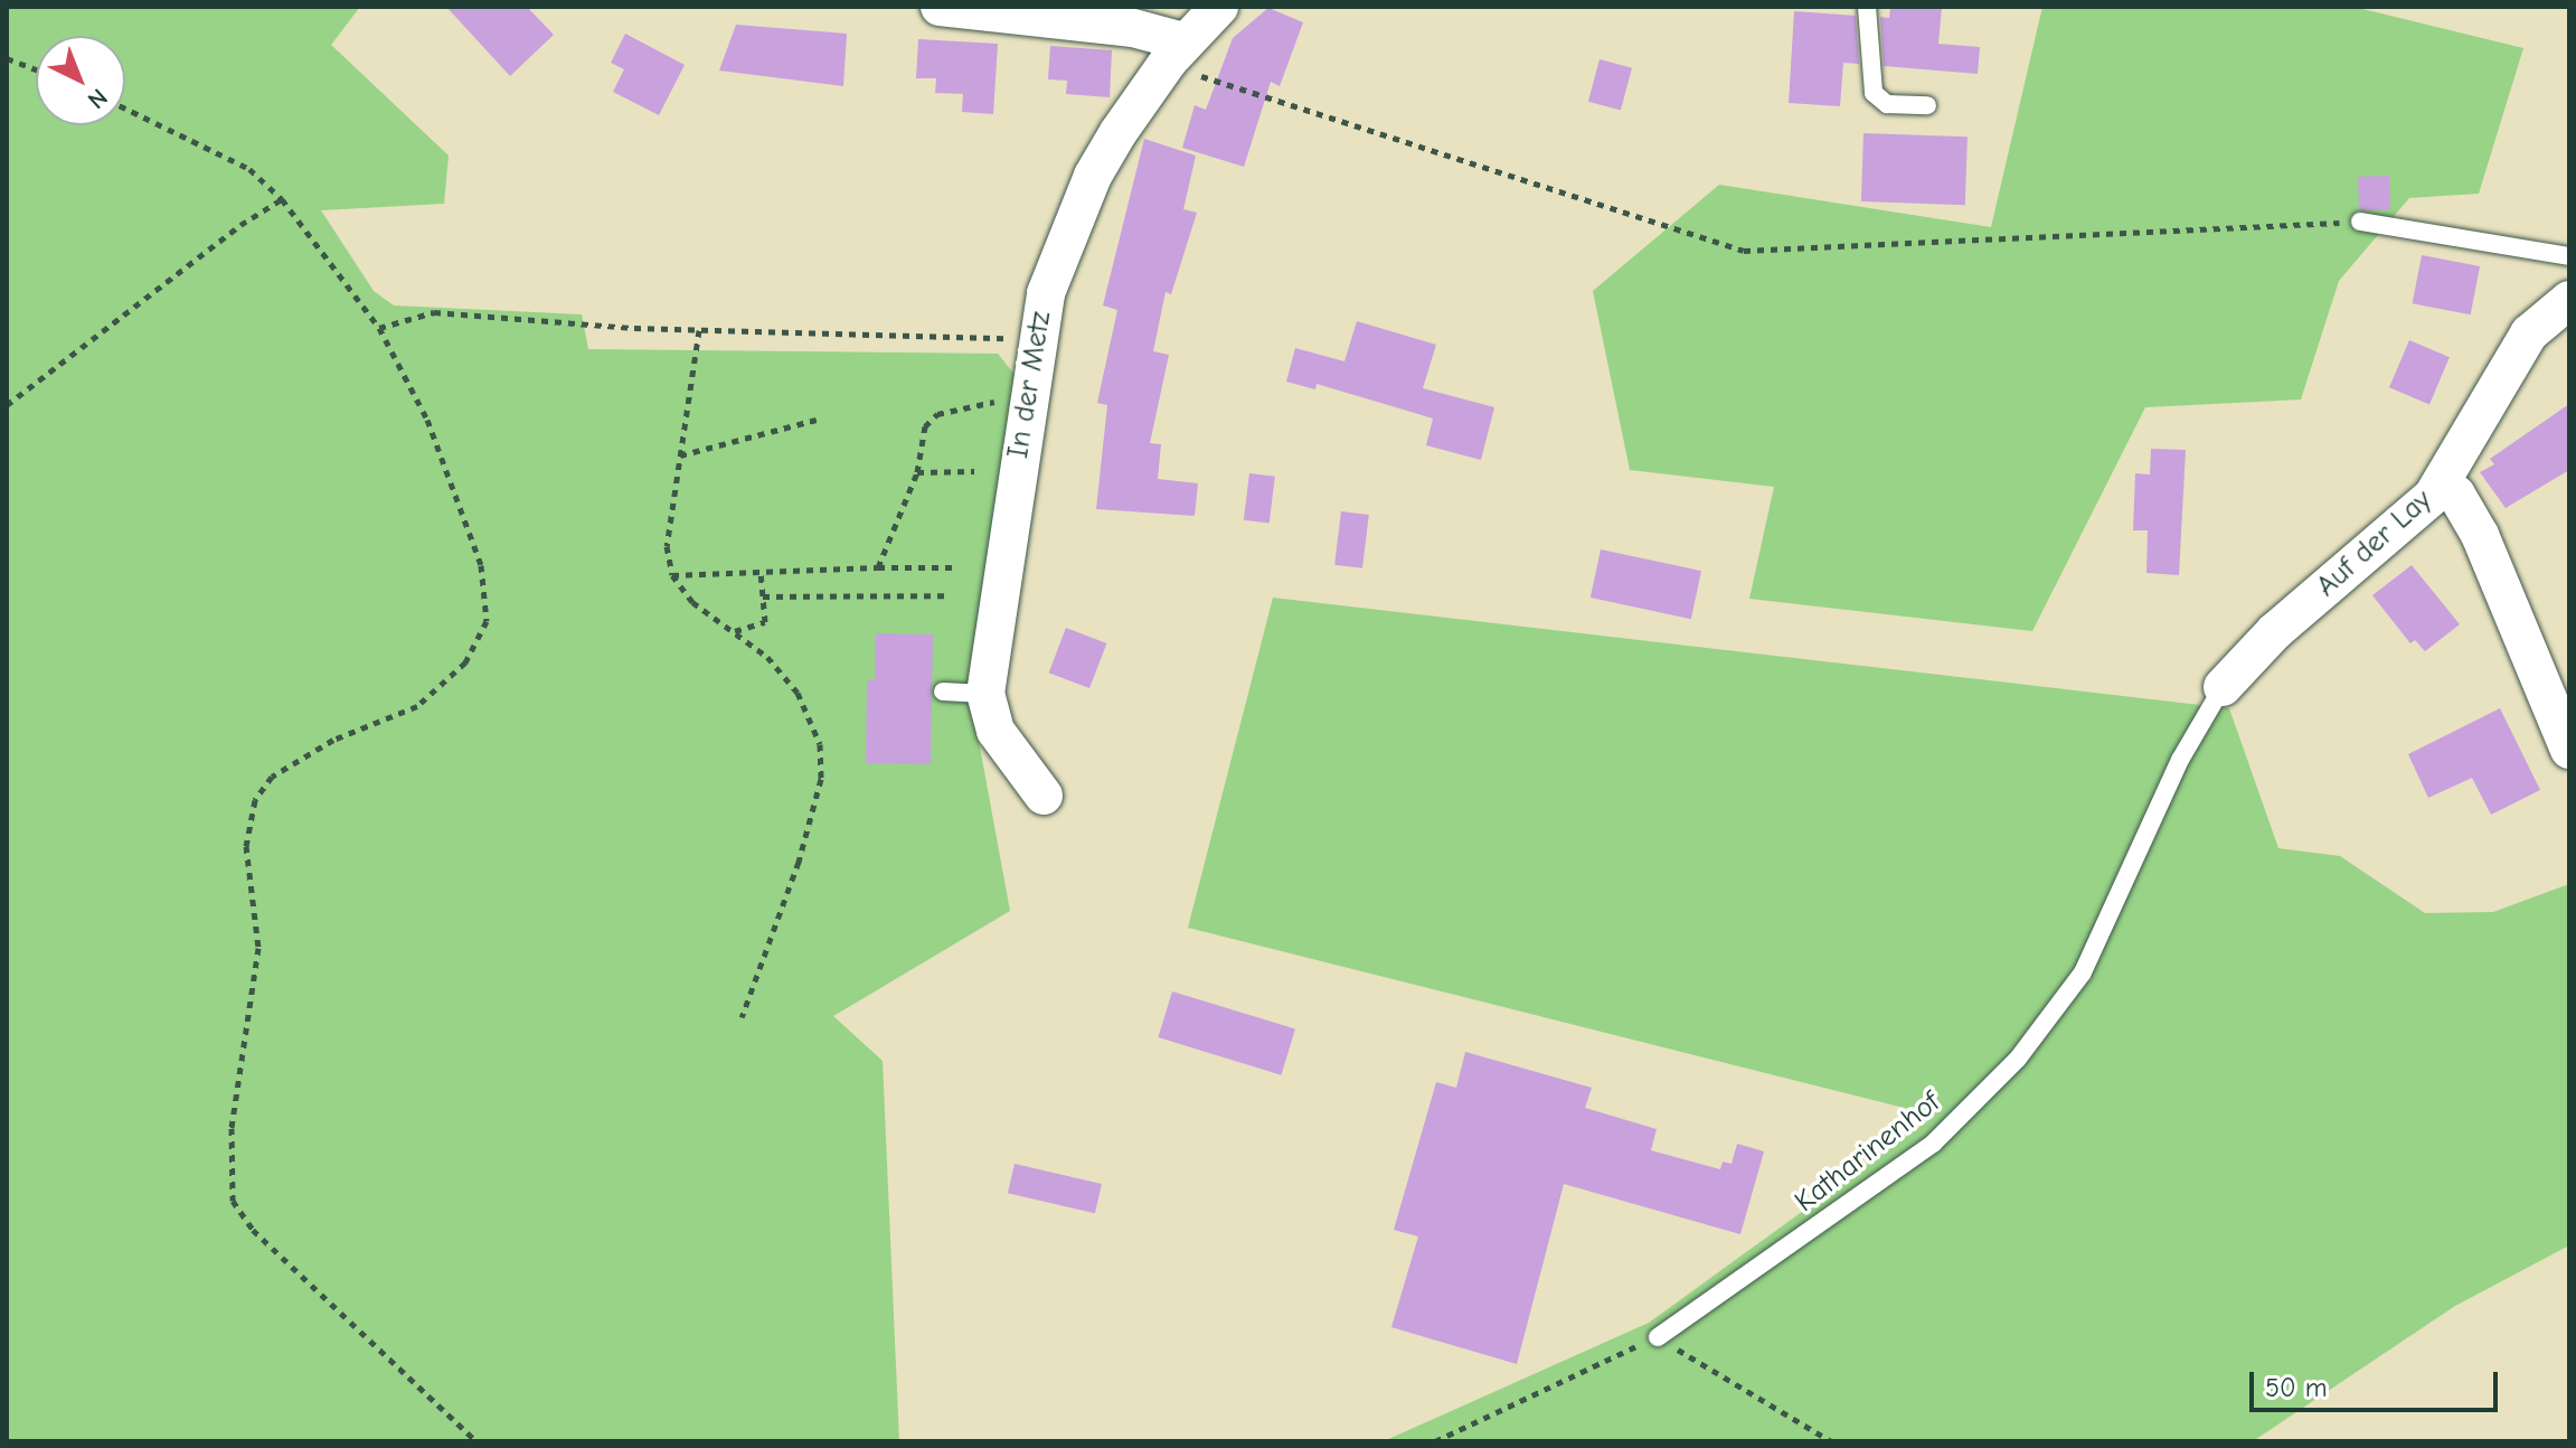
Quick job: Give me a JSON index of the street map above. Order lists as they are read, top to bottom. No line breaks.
{"streets":{"street":["In der Metz","Auf der Lay"],"lane":["Katharinenhof"]},"crossings":[["Auf der Lay","Katharinenhof"]],"scale_bar":"50 m","north":"bottom right"}
